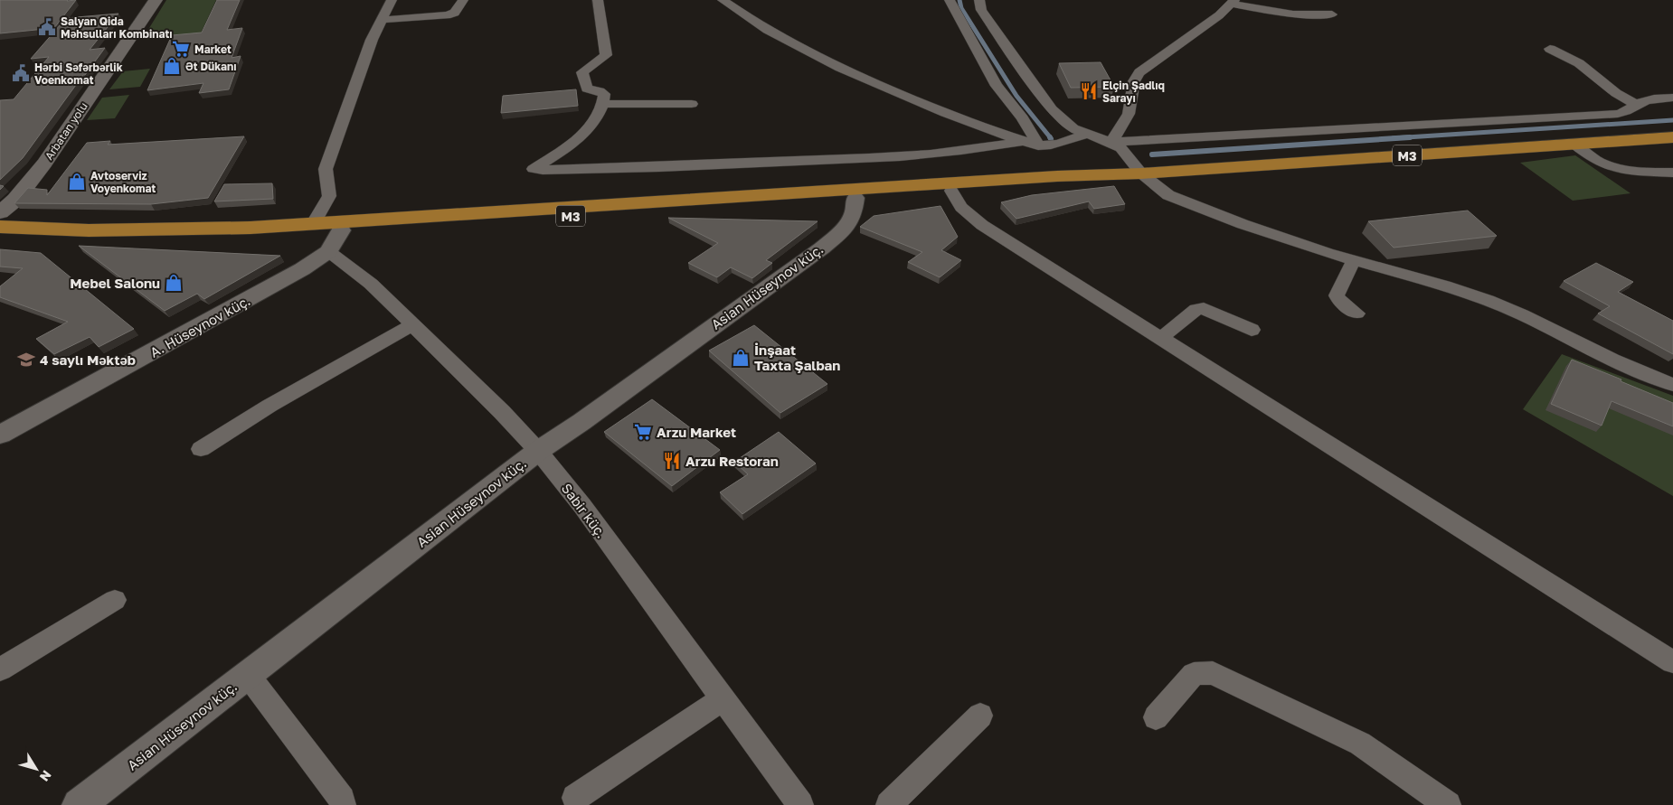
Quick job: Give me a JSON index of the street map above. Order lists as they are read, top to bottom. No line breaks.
{"streets":{"main road":["Arbatan yolu","M3"],"street":["Asian Hüseynov küç.","A. Hüseynov küç.","Sabir küç."]},"crossings":[["M3","Asian Hüseynov küç."],["M3","A. Hüseynov küç."],["Asian Hüseynov küç.","Sabir küç."],["A. Hüseynov küç.","Sabir küç."]],"places":{"public building":["Salyan Qida Məhsulları Kombinatı","Hərbi Səfərbərlik Voenkomat"],"supermarket":["Market","Arzu Market"],"shop":["Ət Dükanı","Avtoserviz Voyenkomat","Mebel Salonu","İnşaat Taxta Şalban"],"restaurant":["Elçin Şadlıq Sarayı","Arzu Restoran"],"school or university":["4 saylı Məktəb"]},"north":"bottom right"}
